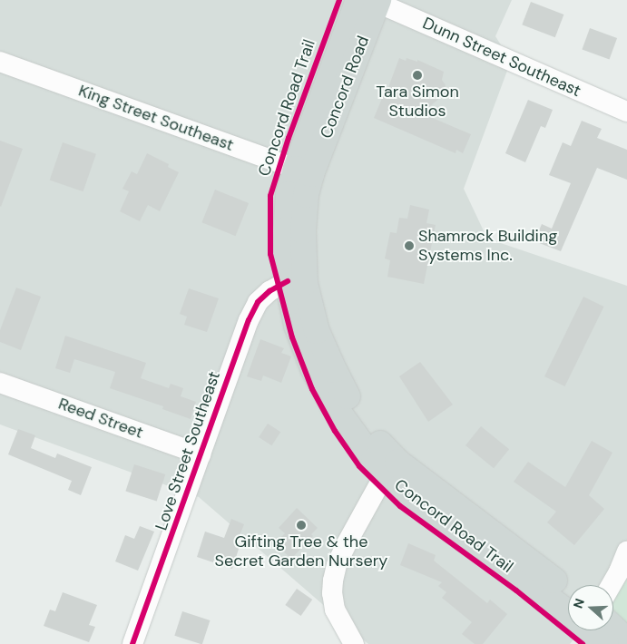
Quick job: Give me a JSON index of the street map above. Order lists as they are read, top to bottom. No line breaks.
{"streets":{"main road":["Concord Road"],"street":["Dunn Street Southeast","King Street Southeast","Reed Street","Love Street Southeast"],"cycle path":["Concord Road Trail"]},"crossings":[["Dunn Street Southeast","Concord Road"],["Concord Road","King Street Southeast"],["Reed Street","Love Street Southeast"]],"places":["Tara Simon Studios","Shamrock Building Systems Inc.","Gifting Tree & the Secret Garden Nursery"],"north":"left"}
